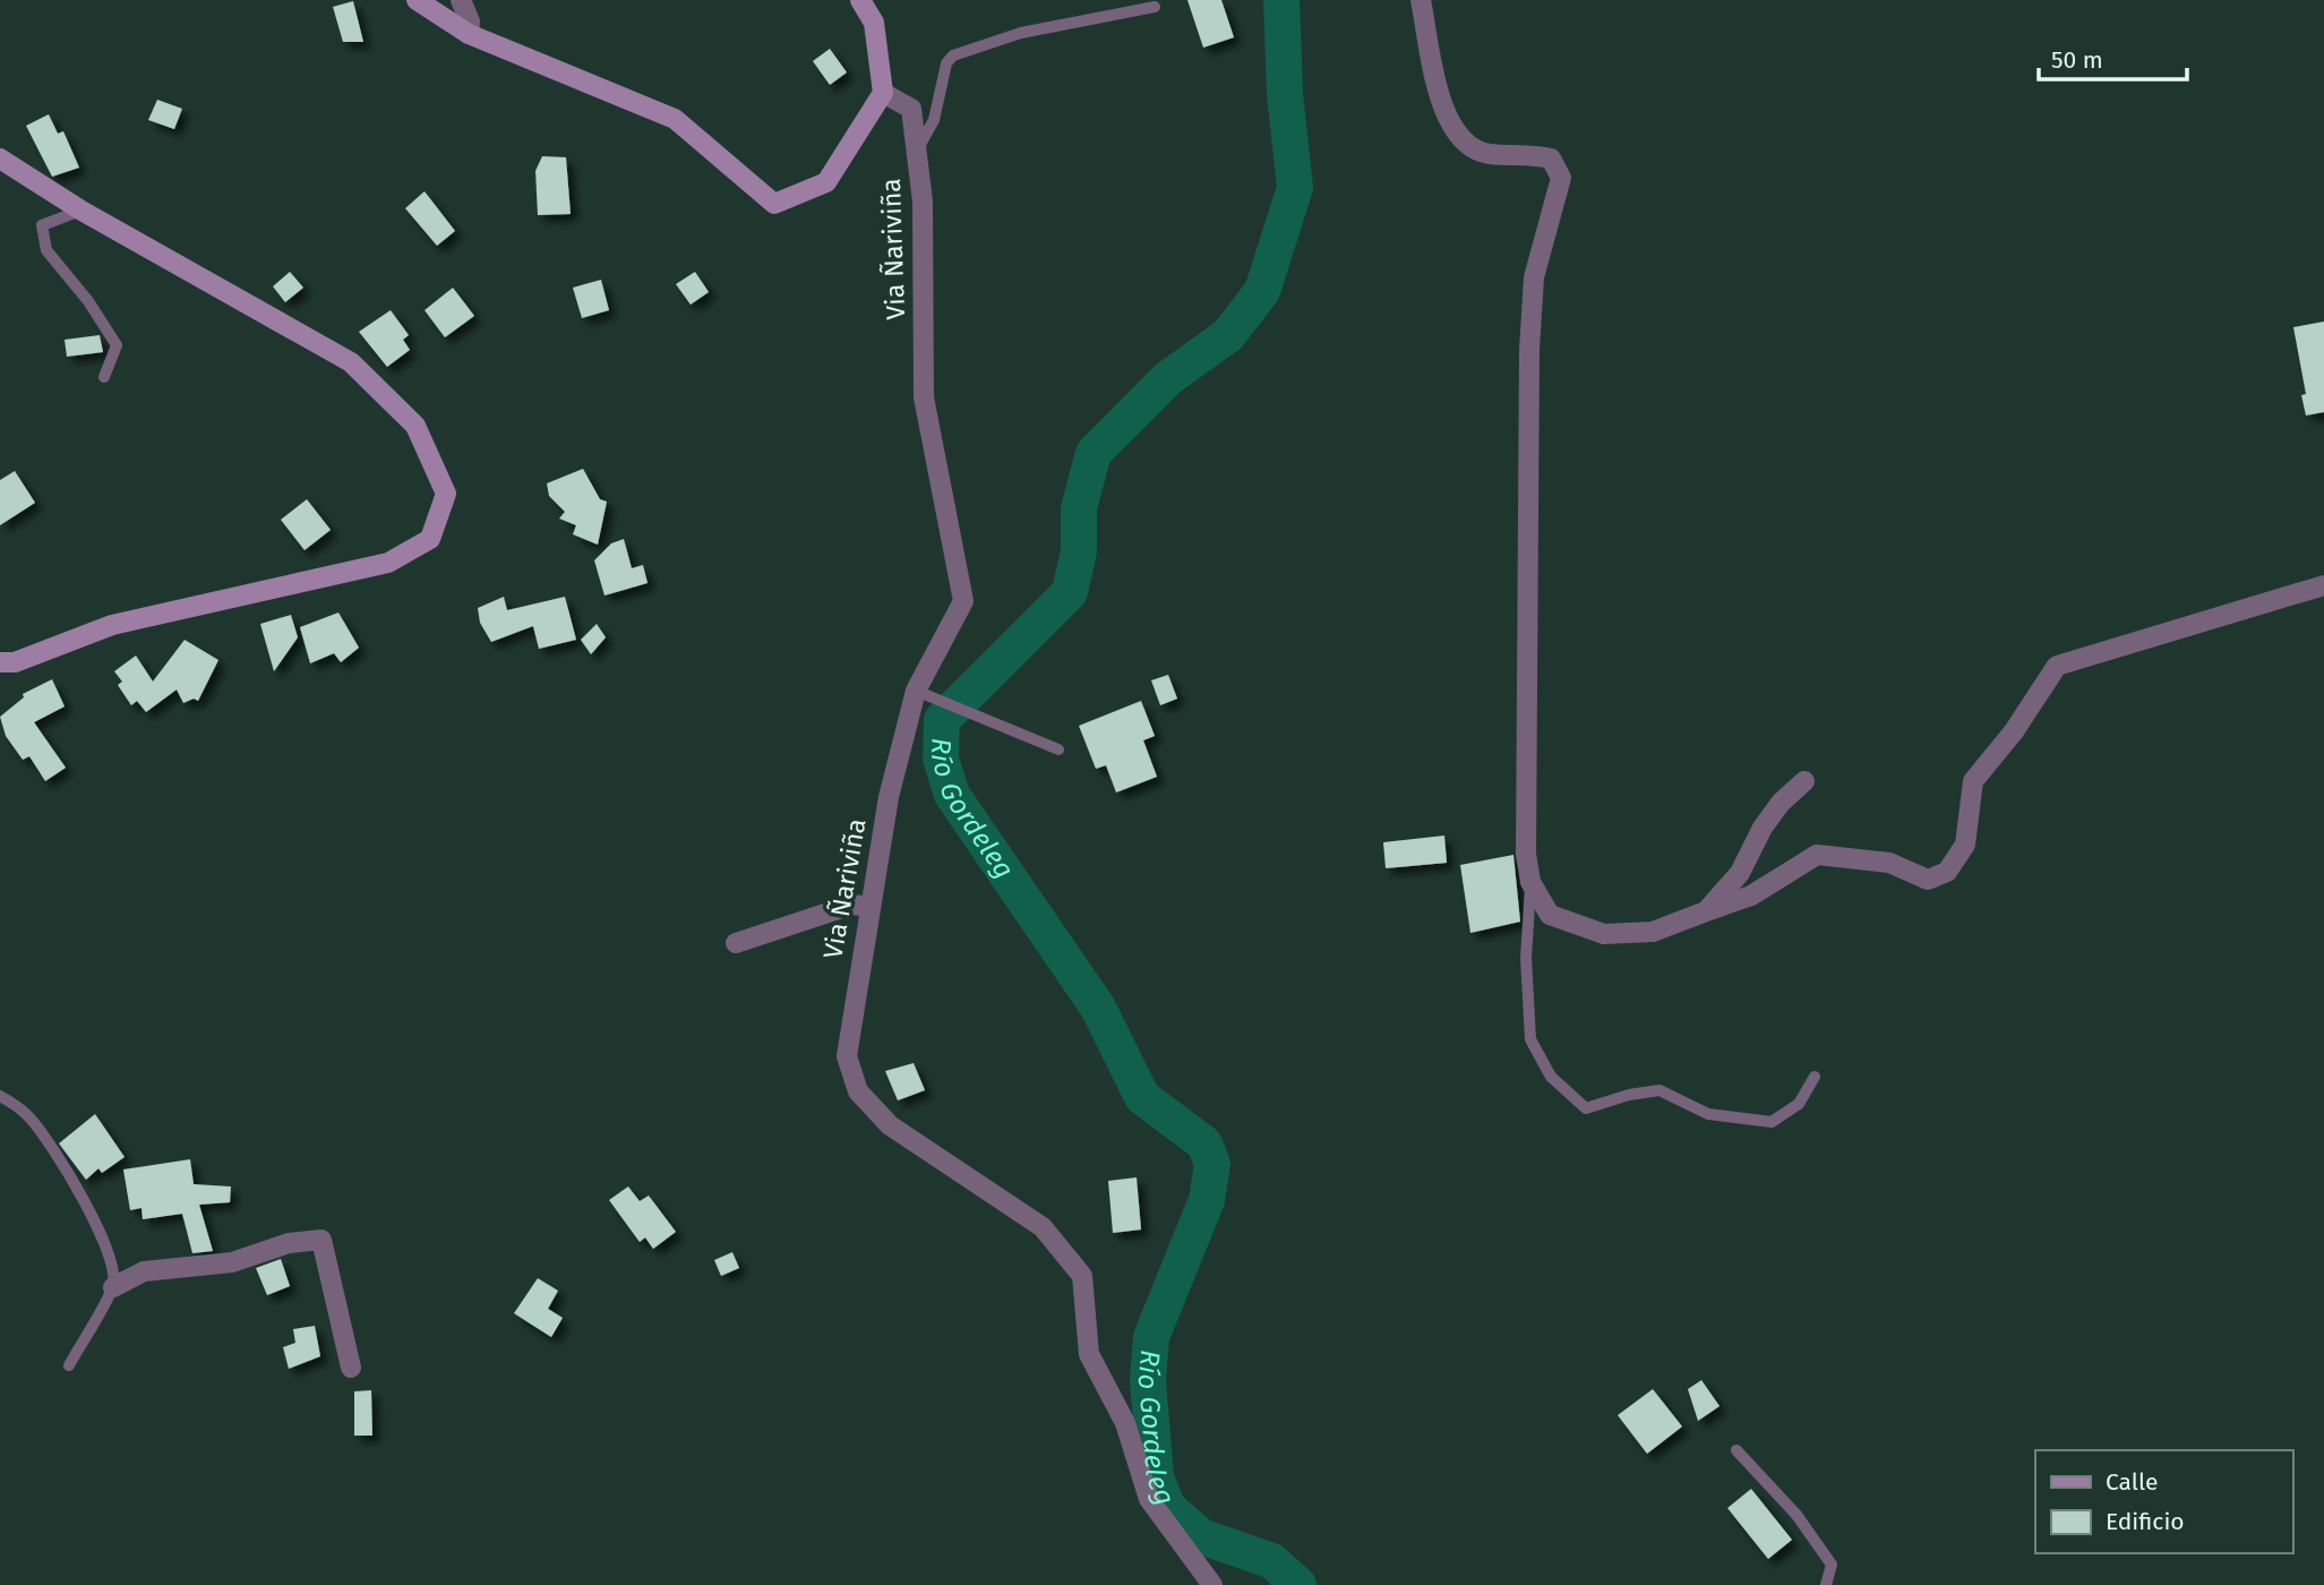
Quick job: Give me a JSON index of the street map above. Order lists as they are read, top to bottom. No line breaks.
{"streets":{"street":["Via Ñariviña"]},"water":["Río Gordeleg"],"legend":["Calle","Edificio"],"scale_bar":"50 m"}
